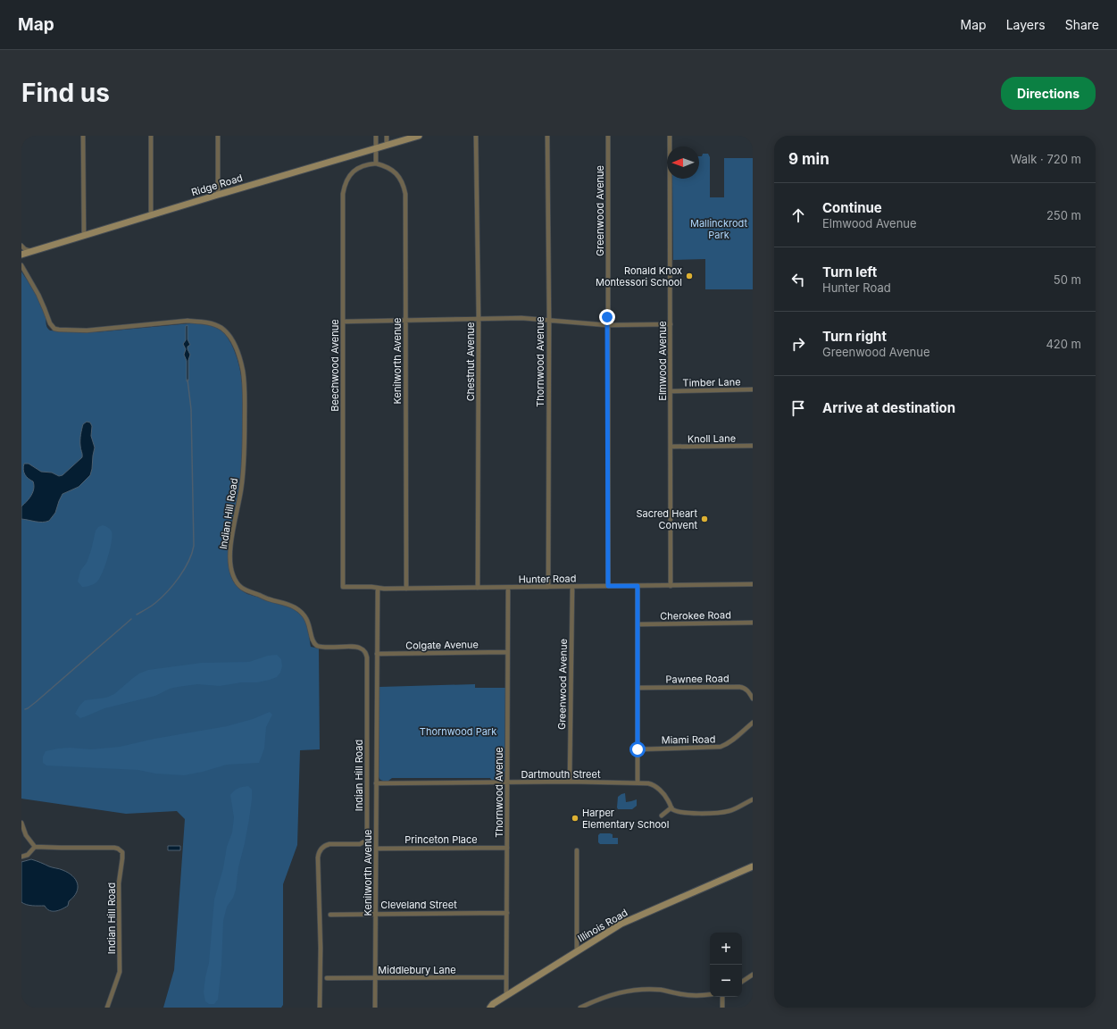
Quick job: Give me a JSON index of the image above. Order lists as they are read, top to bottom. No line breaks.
{"streets":{"street":["Ridge Road","Greenwood Avenue","Kenilworth Avenue","Elmwood Avenue","Chestnut Avenue","Thornwood Avenue","Beechwood Avenue","Timber Lane","Knoll Lane","Indian Hill Road","Hunter Road","Cherokee Road","Colgate Avenue","Pawnee Road","Miami Road","Dartmouth Street","Princeton Place","Cleveland Street","Illinois Road","Middlebury Lane"]},"crossings":[["Greenwood Avenue","Hunter Road"],["Greenwood Avenue","Dartmouth Street"],["Kenilworth Avenue","Beechwood Avenue"],["Kenilworth Avenue","Hunter Road"],["Kenilworth Avenue","Colgate Avenue"],["Kenilworth Avenue","Dartmouth Street"],["Kenilworth Avenue","Princeton Place"],["Kenilworth Avenue","Cleveland Street"],["Kenilworth Avenue","Middlebury Lane"],["Elmwood Avenue","Timber Lane"],["Elmwood Avenue","Knoll Lane"],["Elmwood Avenue","Hunter Road"],["Chestnut Avenue","Hunter Road"],["Thornwood Avenue","Hunter Road"],["Thornwood Avenue","Colgate Avenue"],["Thornwood Avenue","Dartmouth Street"],["Thornwood Avenue","Princeton Place"],["Thornwood Avenue","Cleveland Street"],["Thornwood Avenue","Illinois Road"],["Thornwood Avenue","Middlebury Lane"],["Beechwood Avenue","Hunter Road"]],"parks":["Mallinckrodt Park","Thornwood Park"],"places":["Ronald Knox Montessori School","Sacred Heart Convent","Harper Elementary School"],"north":"left","page":{"header":"Map","nav":["Map","Layers","Share"],"buttons":"Directions","title":"Find us","heading":["9 min","Walk · 720 m"],"list":[["Continue","Elmwood Avenue","250 m"],["Turn left","Hunter Road","50 m"],["Turn right","Greenwood Avenue","420 m"],"Arrive at destination"],"map_buttons":["+","−"]}}
